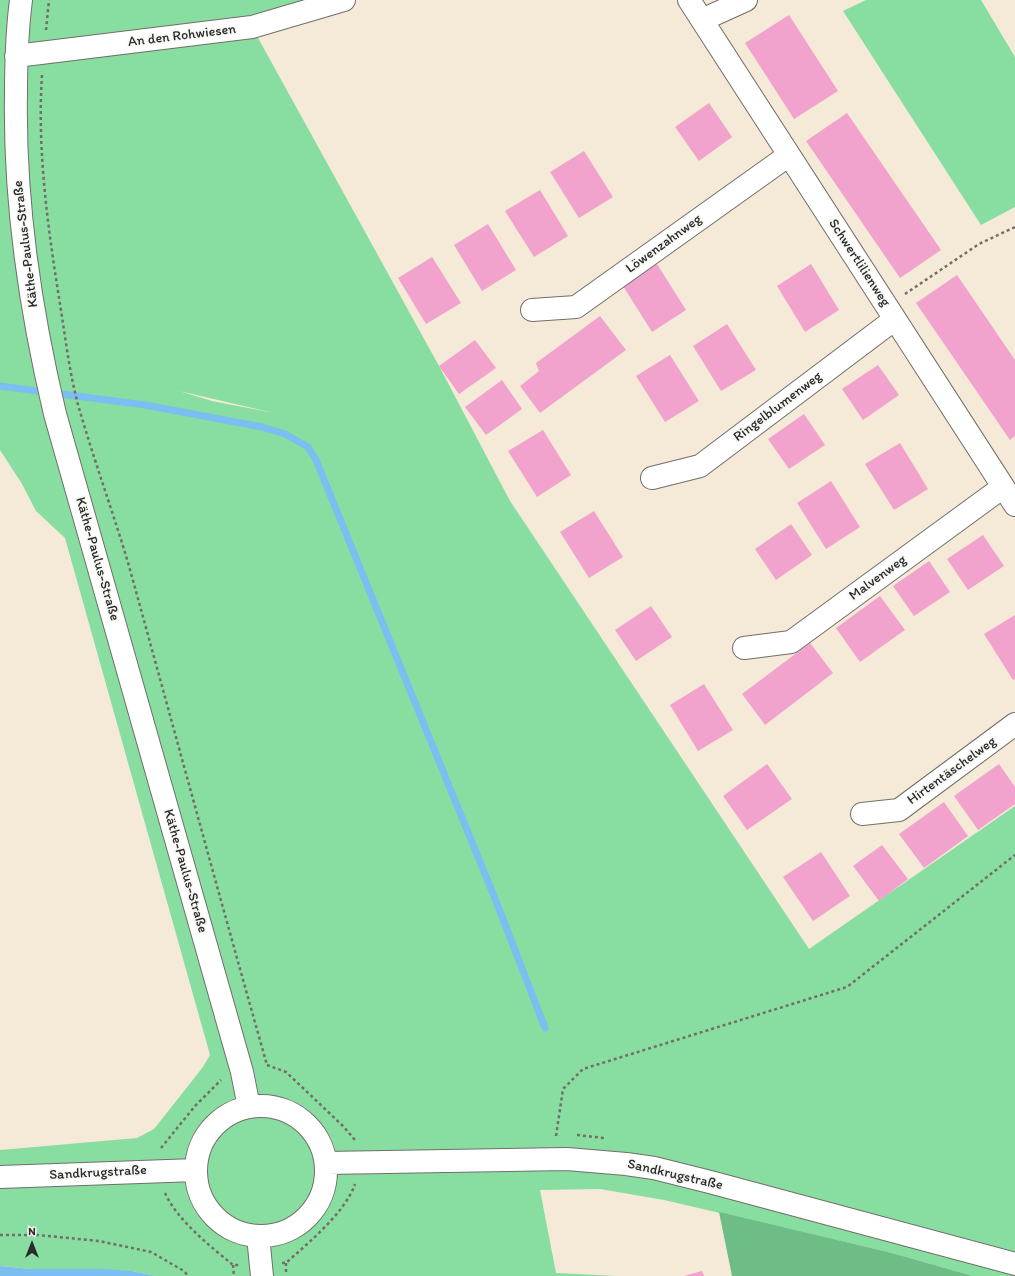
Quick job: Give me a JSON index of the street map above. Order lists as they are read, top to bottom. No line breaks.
{"streets":{"street":["An den Rohwiesen","Käthe-Paulus-Straße","Löwenzahnweg","Schwertlilienweg","Ringelblumenweg","Malvenweg","Hirtentäschelweg","Sandkrugstraße"]},"crossings":[["An den Rohwiesen","Käthe-Paulus-Straße"],["Käthe-Paulus-Straße","Sandkrugstraße"],["Löwenzahnweg","Schwertlilienweg"],["Schwertlilienweg","Ringelblumenweg"],["Schwertlilienweg","Malvenweg"]],"north":"top"}
